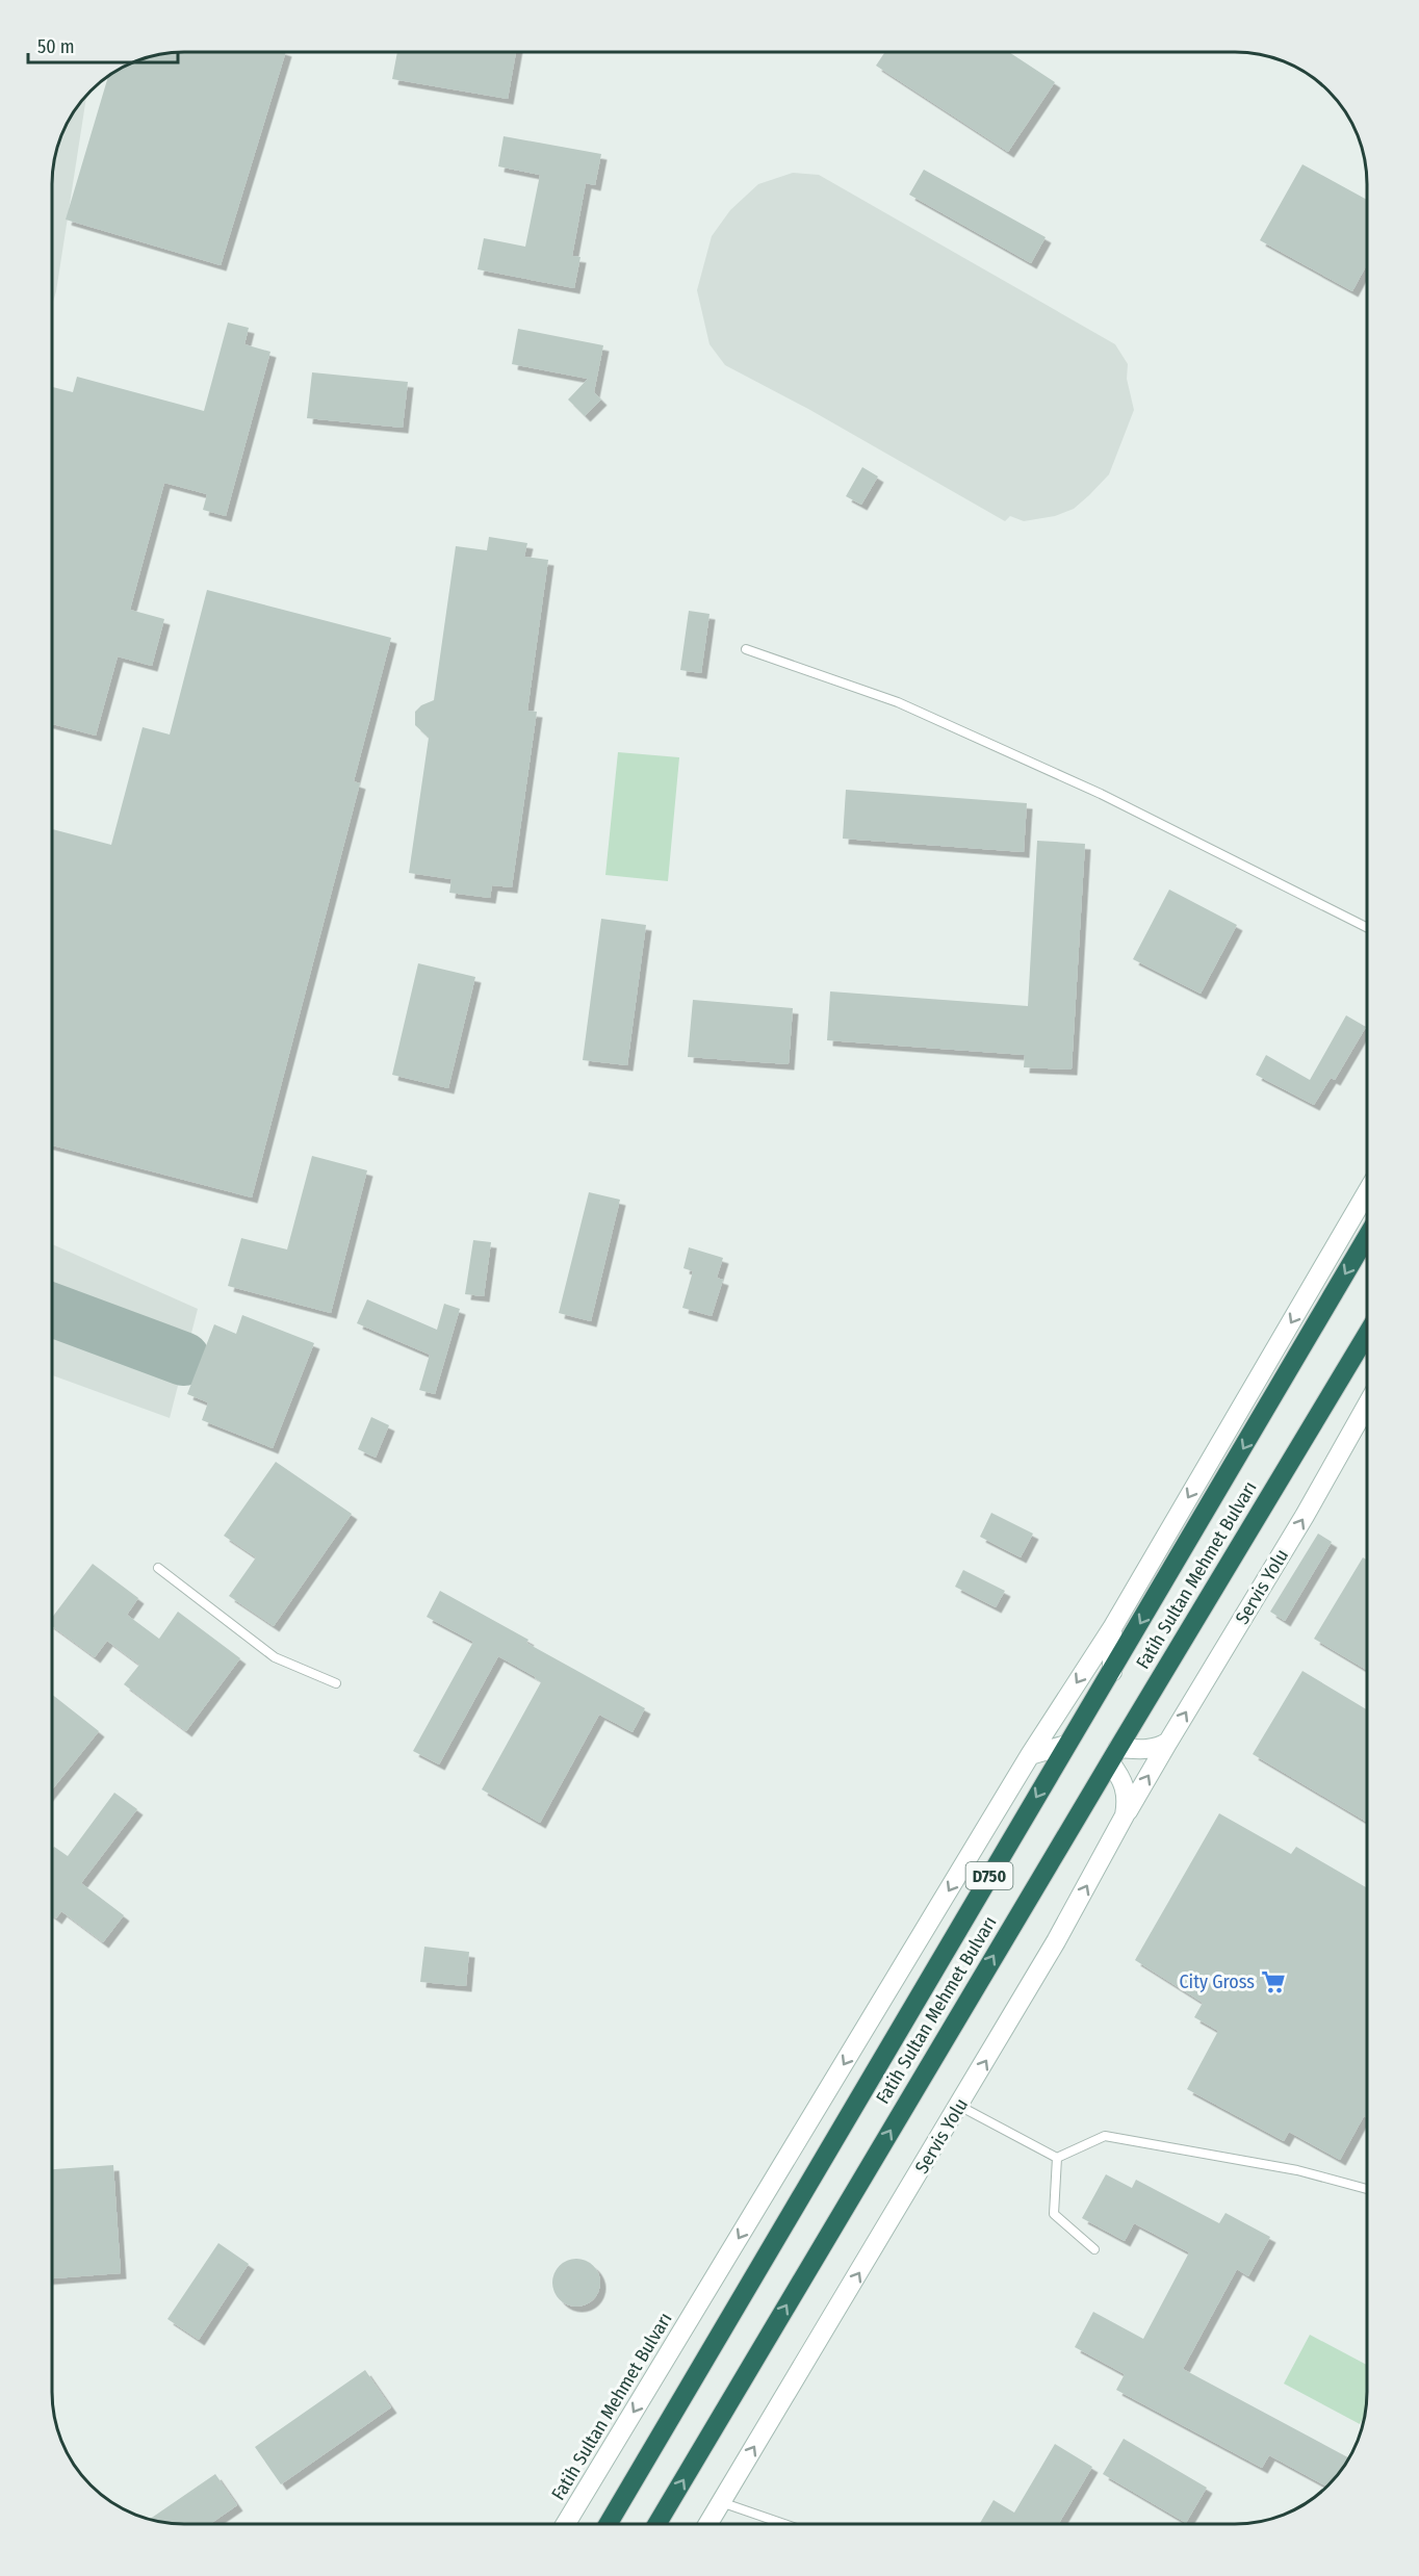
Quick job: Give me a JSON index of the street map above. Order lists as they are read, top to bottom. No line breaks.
{"streets":{"highway":["Fatih Sultan Mehmet Bulvarı","D750"],"street":["Servis Yolu"]},"one_way":["Servis Yolu"],"places":{"supermarket":["City Gross"]},"scale_bar":"50 m"}
